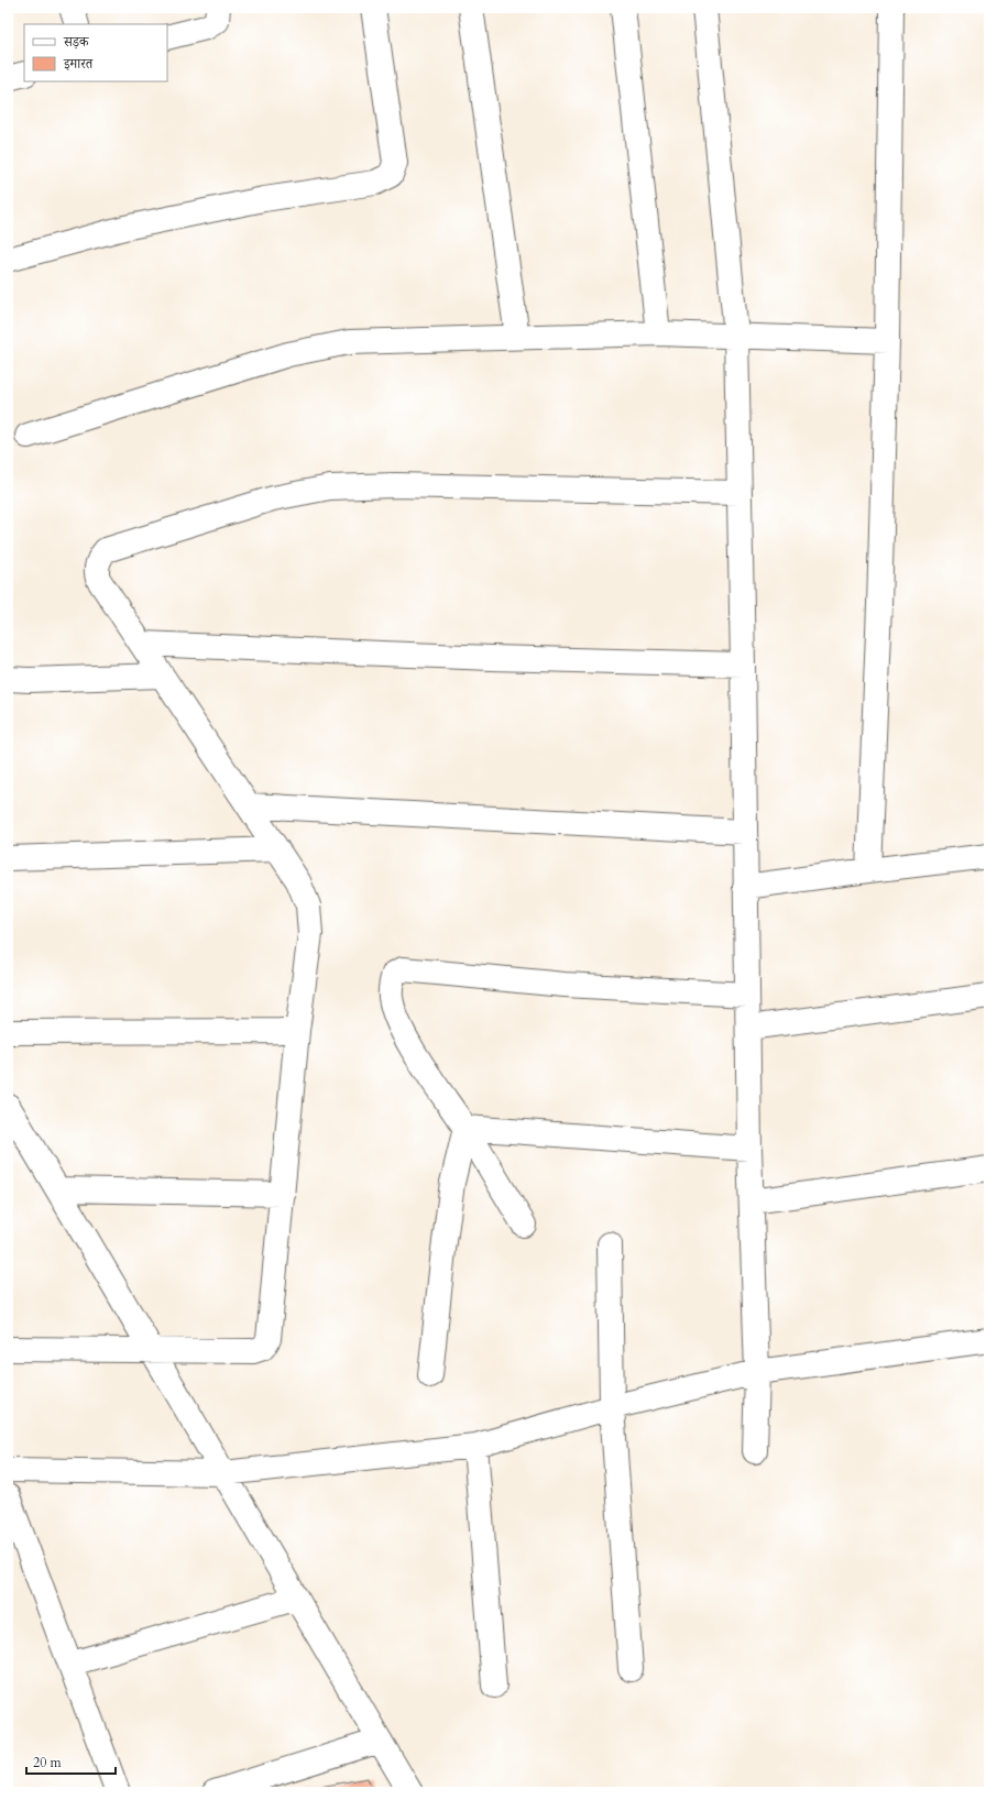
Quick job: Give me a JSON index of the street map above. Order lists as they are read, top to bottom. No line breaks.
{"legend":["सड़क","इमारत"],"scale_bar":"20 m"}
